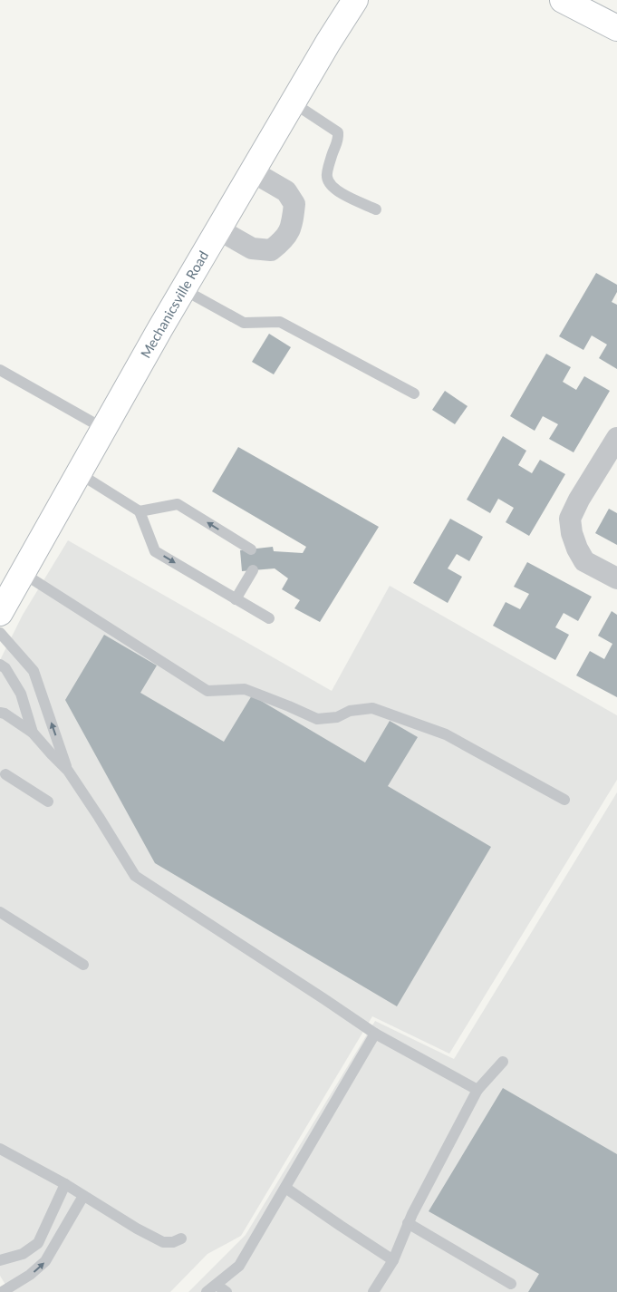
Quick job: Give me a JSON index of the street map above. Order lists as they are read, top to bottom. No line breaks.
{"streets":{"street":["Mechanicsville Road"]}}
